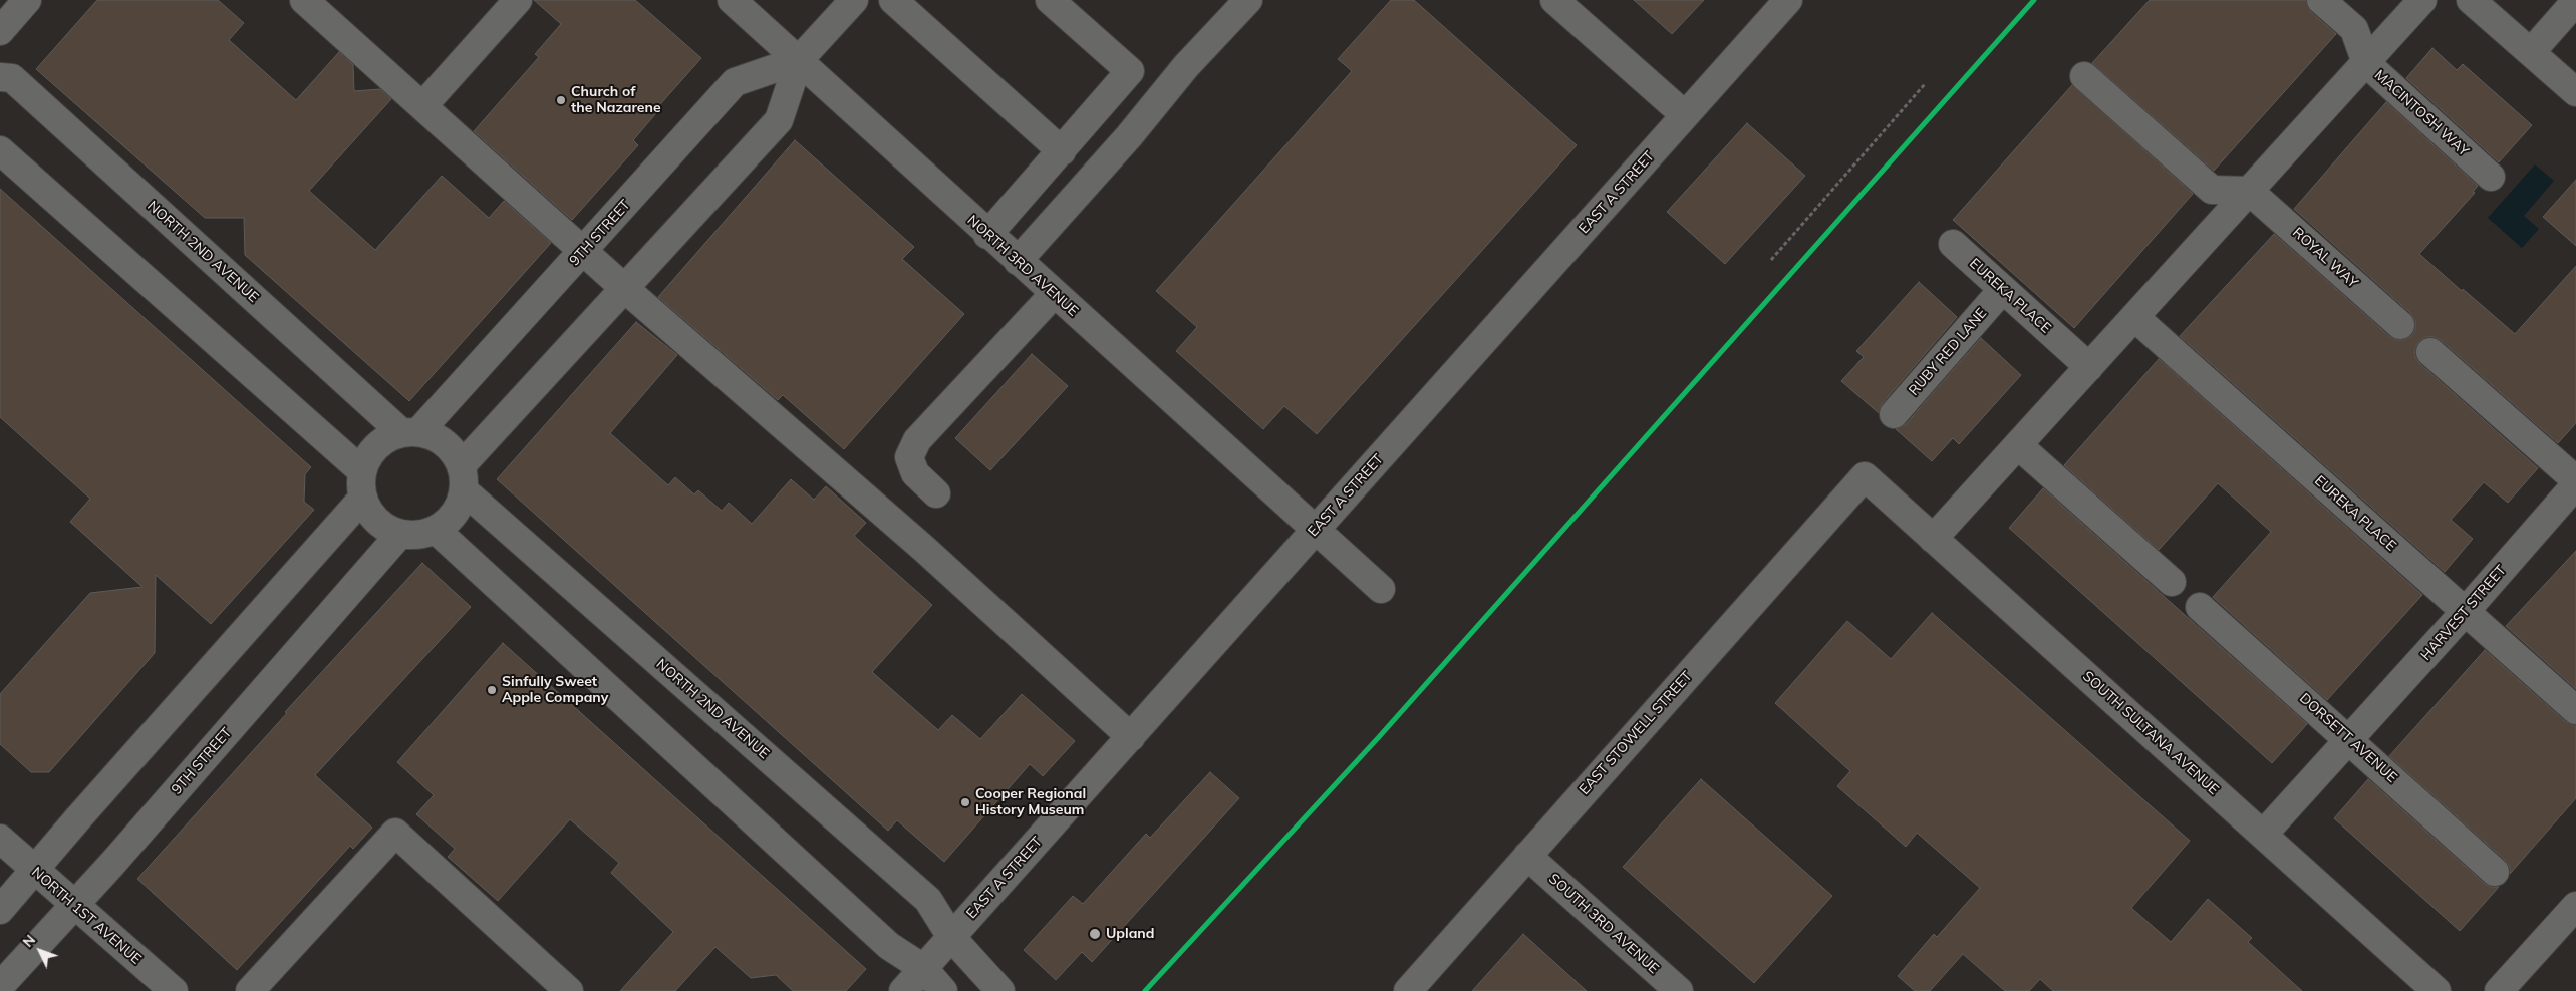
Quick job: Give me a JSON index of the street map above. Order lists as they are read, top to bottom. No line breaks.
{"streets":{"street":["MACINTOSH WAY","EAST A STREET","9TH STREET","NORTH 2ND AVENUE","ROYAL WAY","NORTH 3RD AVENUE","EUREKA PLACE","RUBY RED LANE","HARVEST STREET","EAST STOWELL STREET","SOUTH SULTANA AVENUE","DORSETT AVENUE","NORTH 1ST AVENUE","SOUTH 3RD AVENUE"]},"crossings":[["EAST A STREET","NORTH 2ND AVENUE"],["EAST A STREET","NORTH 3RD AVENUE"],["9TH STREET","NORTH 2ND AVENUE"],["9TH STREET","NORTH 3RD AVENUE"],["9TH STREET","NORTH 1ST AVENUE"],["EUREKA PLACE","RUBY RED LANE"],["EUREKA PLACE","HARVEST STREET"],["HARVEST STREET","SOUTH SULTANA AVENUE"],["HARVEST STREET","DORSETT AVENUE"],["EAST STOWELL STREET","SOUTH SULTANA AVENUE"],["EAST STOWELL STREET","SOUTH 3RD AVENUE"]],"places":["Church of the Nazarene","Sinfully Sweet Apple Company","Cooper Regional History Museum","Upland"],"north":"top left"}
